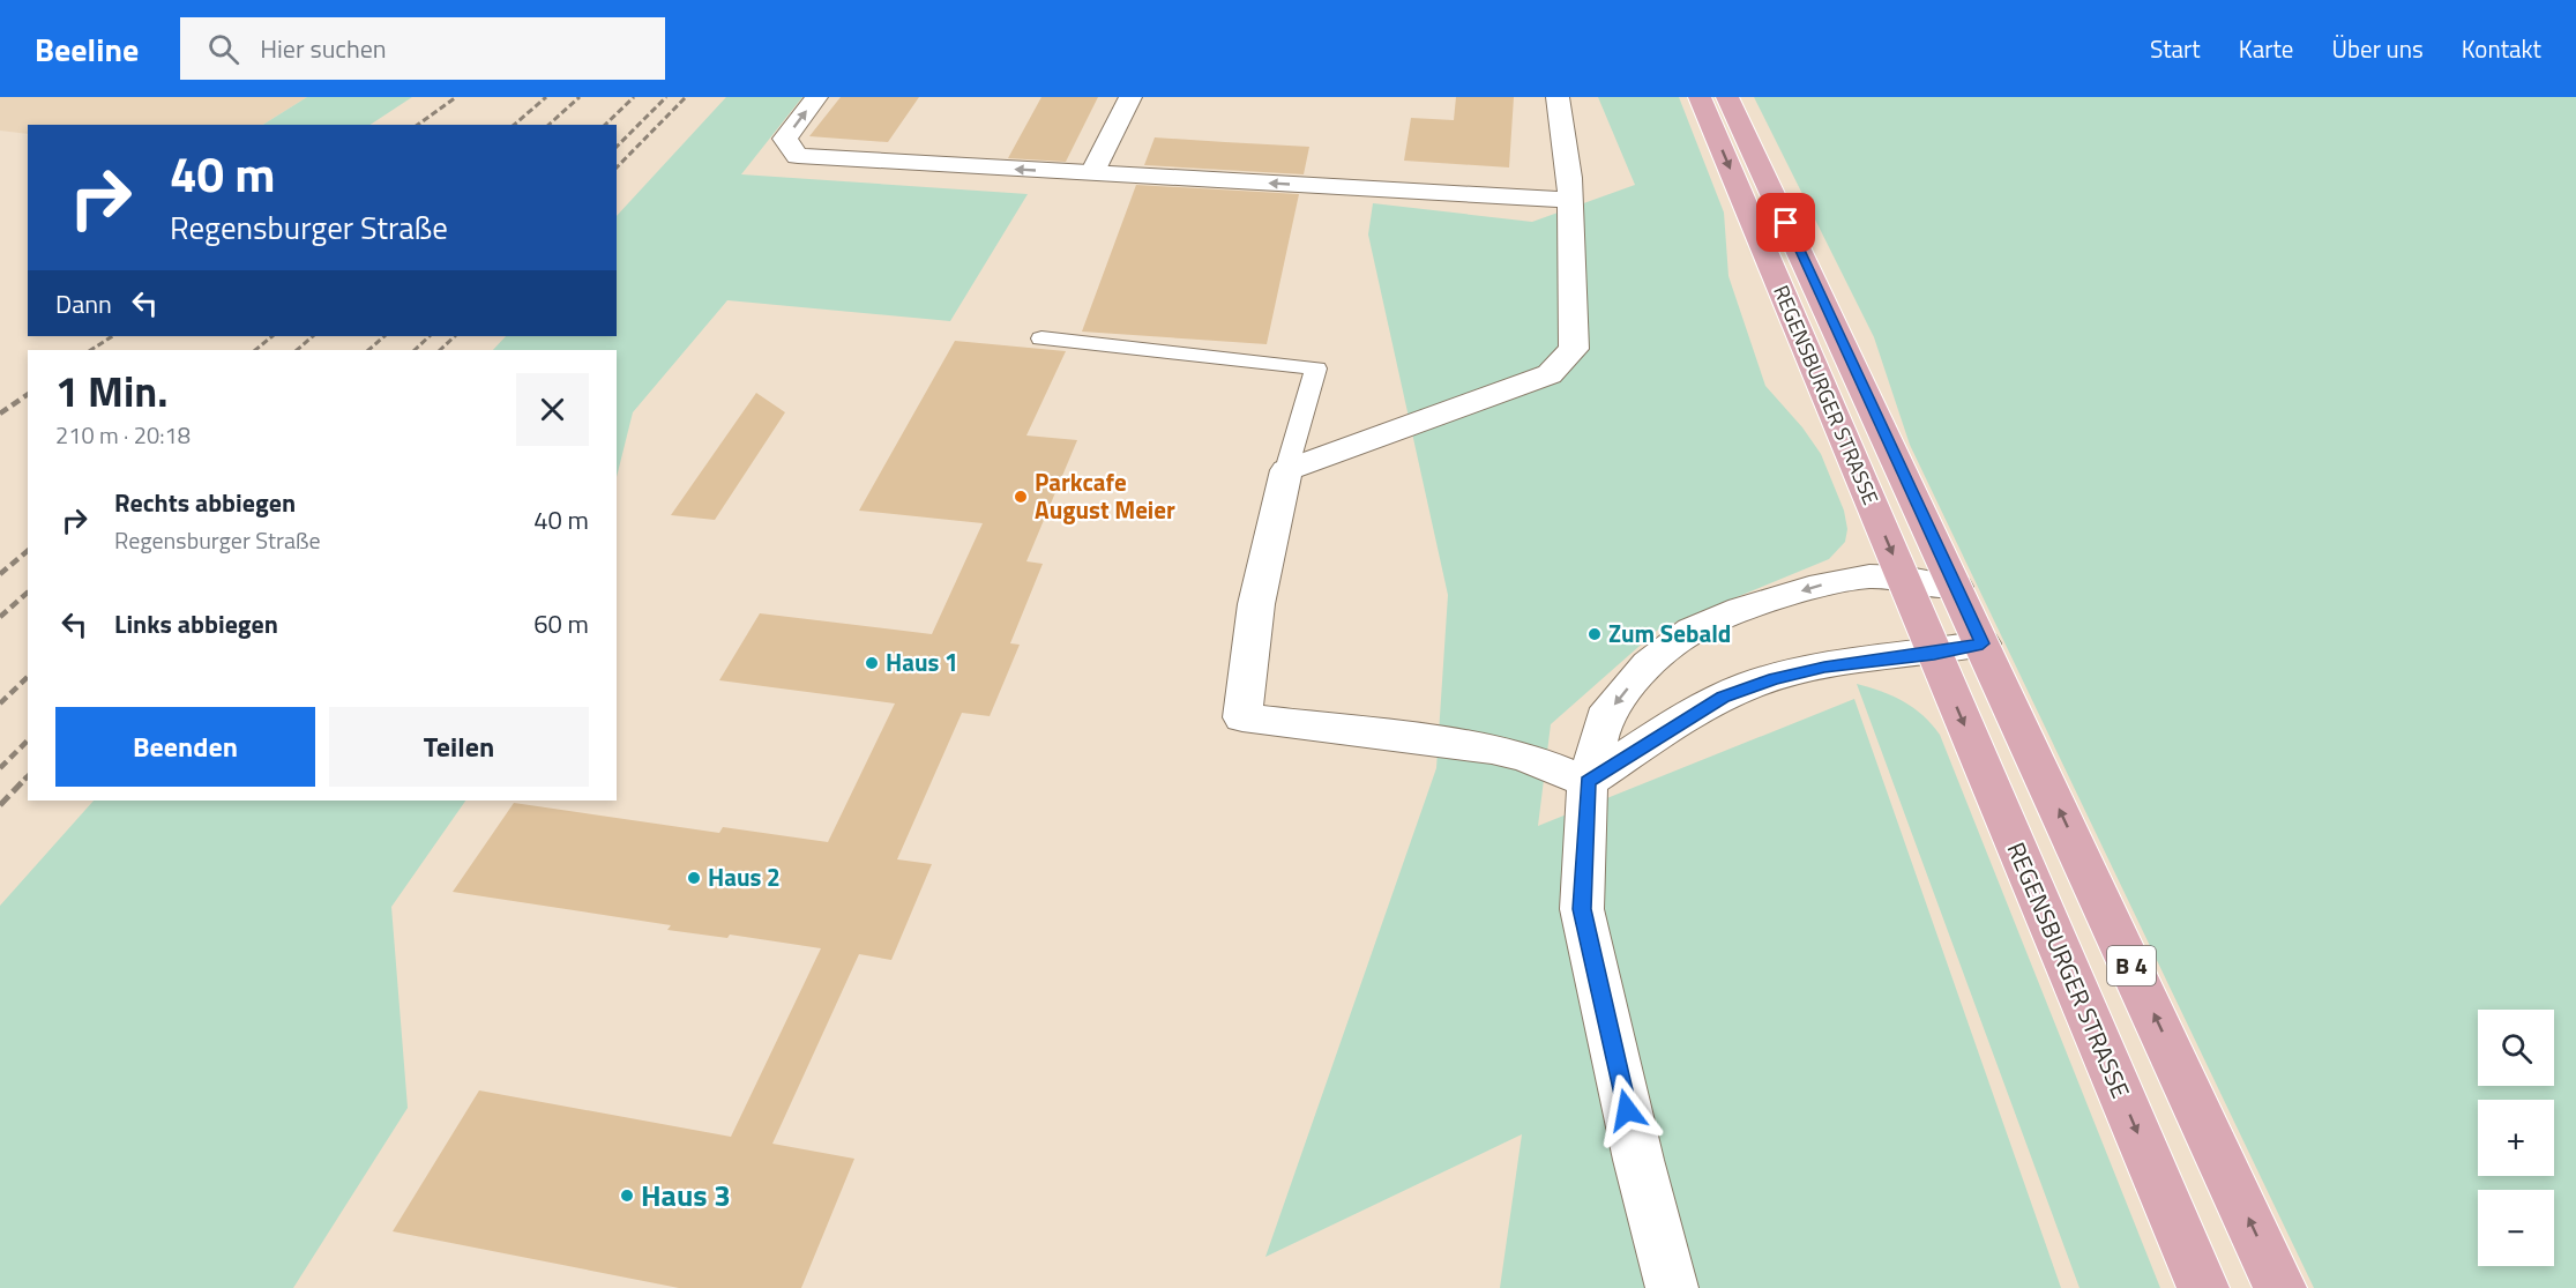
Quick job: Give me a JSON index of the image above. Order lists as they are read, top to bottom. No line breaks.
{"streets":{"main road":["REGENSBURGER STRASSE","B 4"]},"places":["Parkcafe August Meier","Zum Sebald","Haus 1","Haus 2","Haus 3"],"page":{"header":"Beeline","search":"Hier suchen","nav":["Start","Karte","Über uns","Kontakt"],"turn":["40 m","Regensburger Straße"],"then":"Dann","heading":["1 Min.","210 m · 20:18"],"list":[{"name":"Rechts abbiegen","note":"Regensburger Straße","value":"40 m"},{"name":"Links abbiegen","value":"60 m"}],"buttons":["Beenden","Teilen"],"map_buttons":["+","−"]}}
